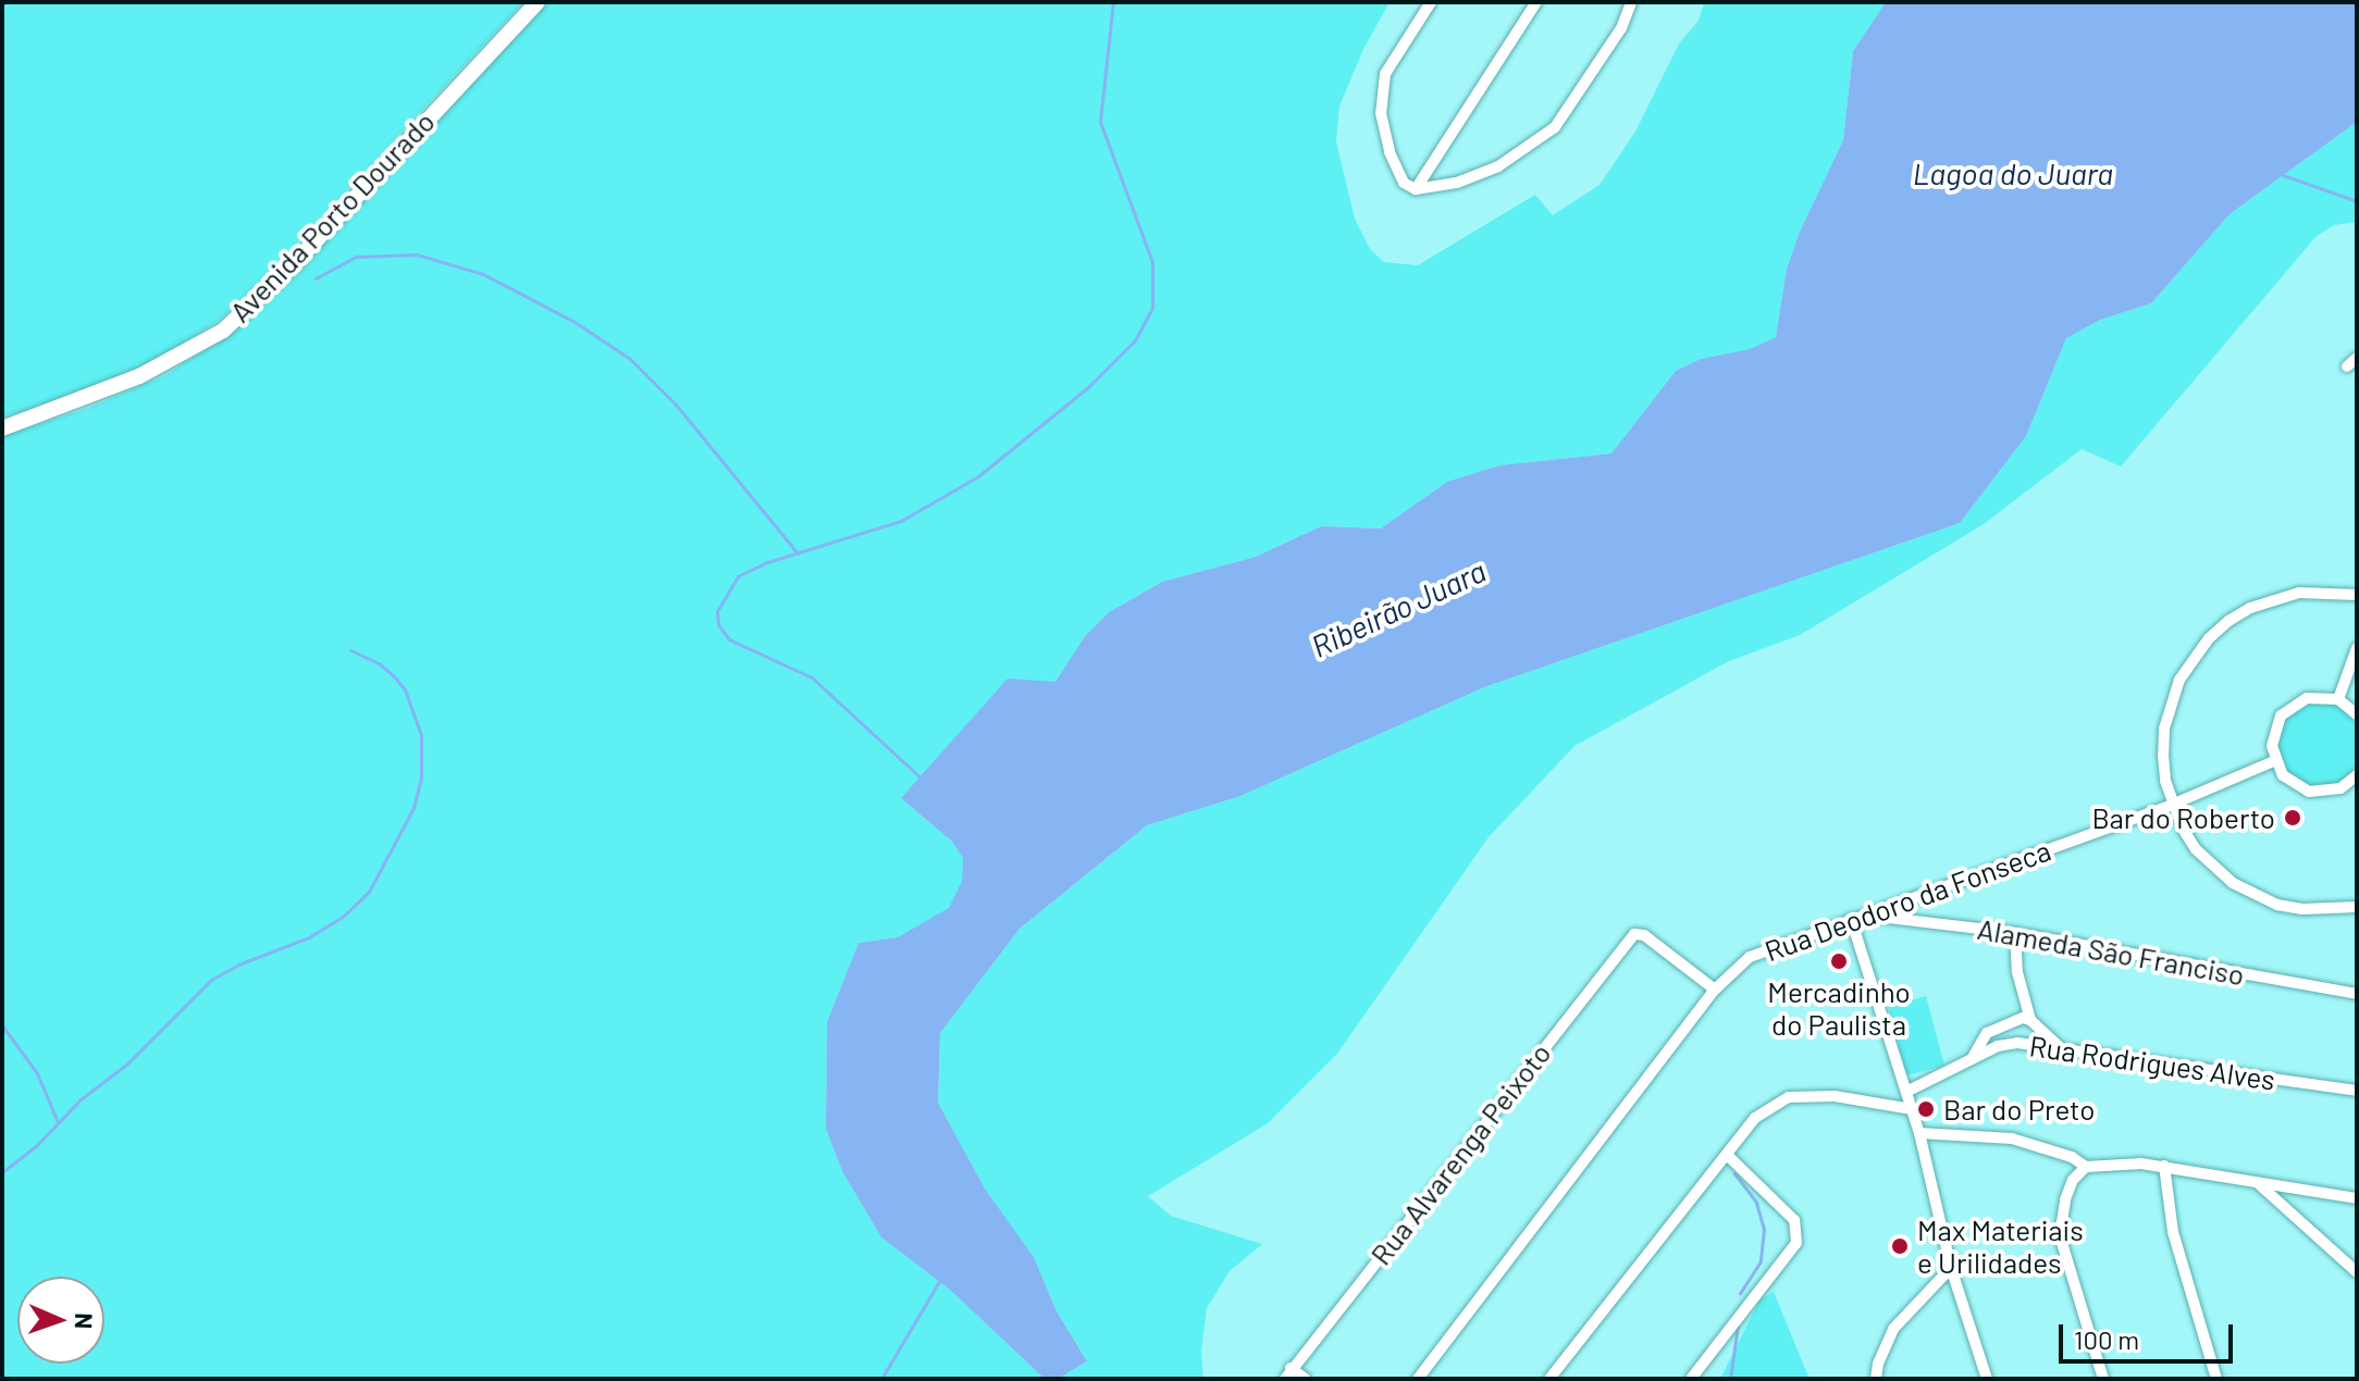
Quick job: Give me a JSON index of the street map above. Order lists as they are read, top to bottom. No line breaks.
{"streets":{"main road":["Avenida Porto Dourado"],"street":["Rua Deodoro da Fonseca","Alameda São Franciso","Rua Rodrigues Alves","Rua Alvarenga Peixoto"]},"crossings":[["Rua Deodoro da Fonseca","Alameda São Franciso"],["Rua Deodoro da Fonseca","Rua Alvarenga Peixoto"]],"water":["Lagoa do Juara","Ribeirão Juara"],"places":["Bar do Roberto","Mercadinho do Paulista","Bar do Preto","Max Materiais e Urilidades"],"scale_bar":"100 m","north":"right"}
